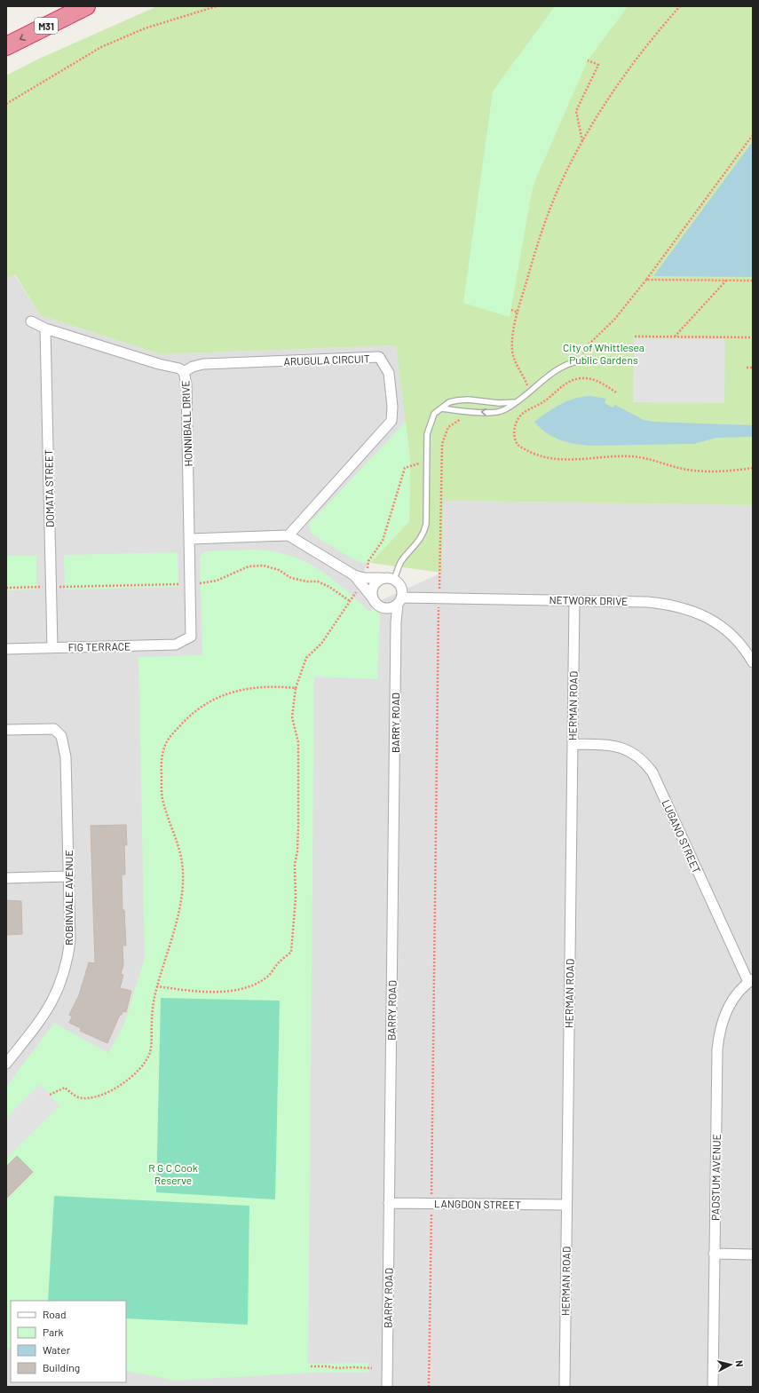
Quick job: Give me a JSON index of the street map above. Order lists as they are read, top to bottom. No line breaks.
{"streets":{"highway":["M31"],"street":["ARUGULA CIRCUIT","HONNIBALL DRIVE","DOMATA STREET","NETWORK DRIVE","FIG TERRACE","HERMAN ROAD","BARRY ROAD","LUGANO STREET","ROBINVALE AVENUE","PADSTUM AVENUE","LANGDON STREET"]},"crossings":[["ARUGULA CIRCUIT","HONNIBALL DRIVE"],["HONNIBALL DRIVE","DOMATA STREET"],["HONNIBALL DRIVE","FIG TERRACE"],["DOMATA STREET","FIG TERRACE"],["NETWORK DRIVE","HERMAN ROAD"],["NETWORK DRIVE","BARRY ROAD"],["HERMAN ROAD","LUGANO STREET"],["HERMAN ROAD","LANGDON STREET"],["BARRY ROAD","LANGDON STREET"],["LUGANO STREET","PADSTUM AVENUE"]],"parks":["City of Whittlesea Public Gardens","R G C Cook Reserve"],"legend":["Road","Park","Water","Building"],"north":"right"}
